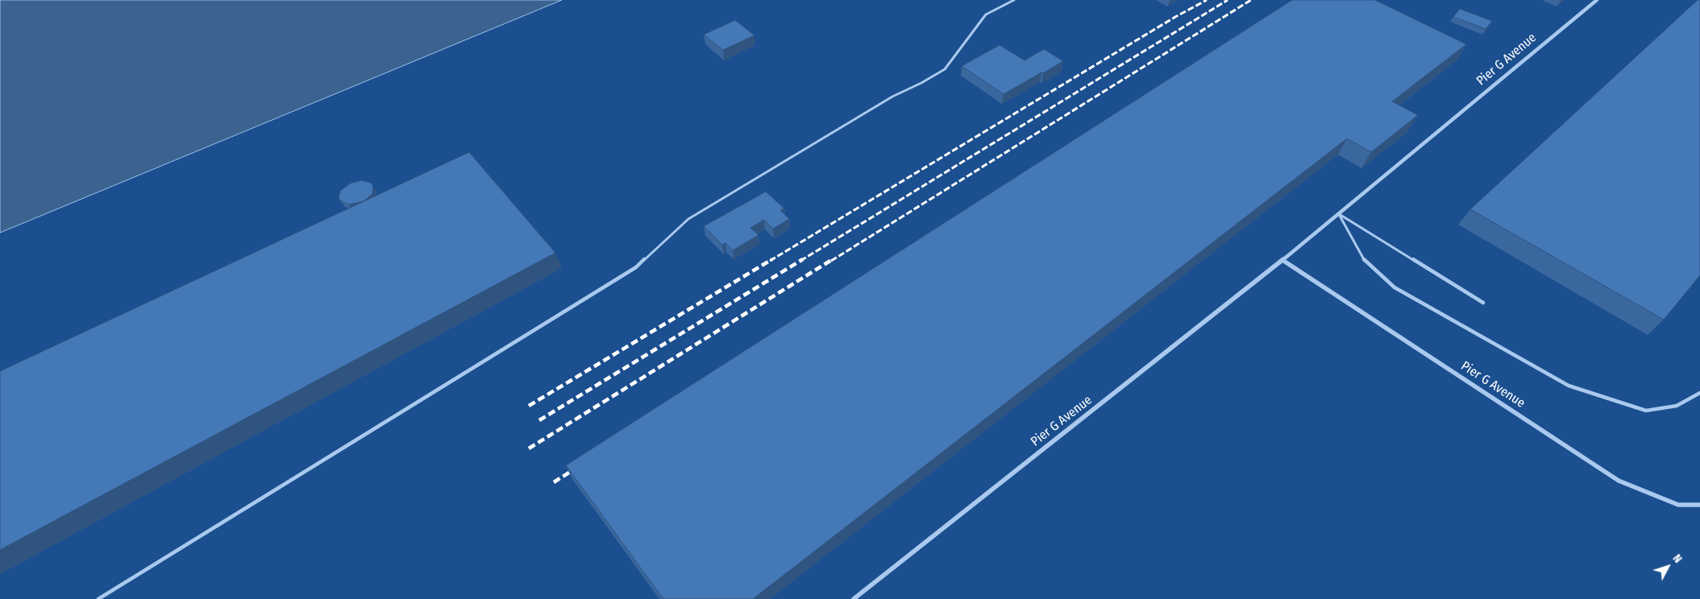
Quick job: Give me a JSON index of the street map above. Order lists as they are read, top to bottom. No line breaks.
{"streets":{"street":["Pier G Avenue"]},"north":"top right"}
